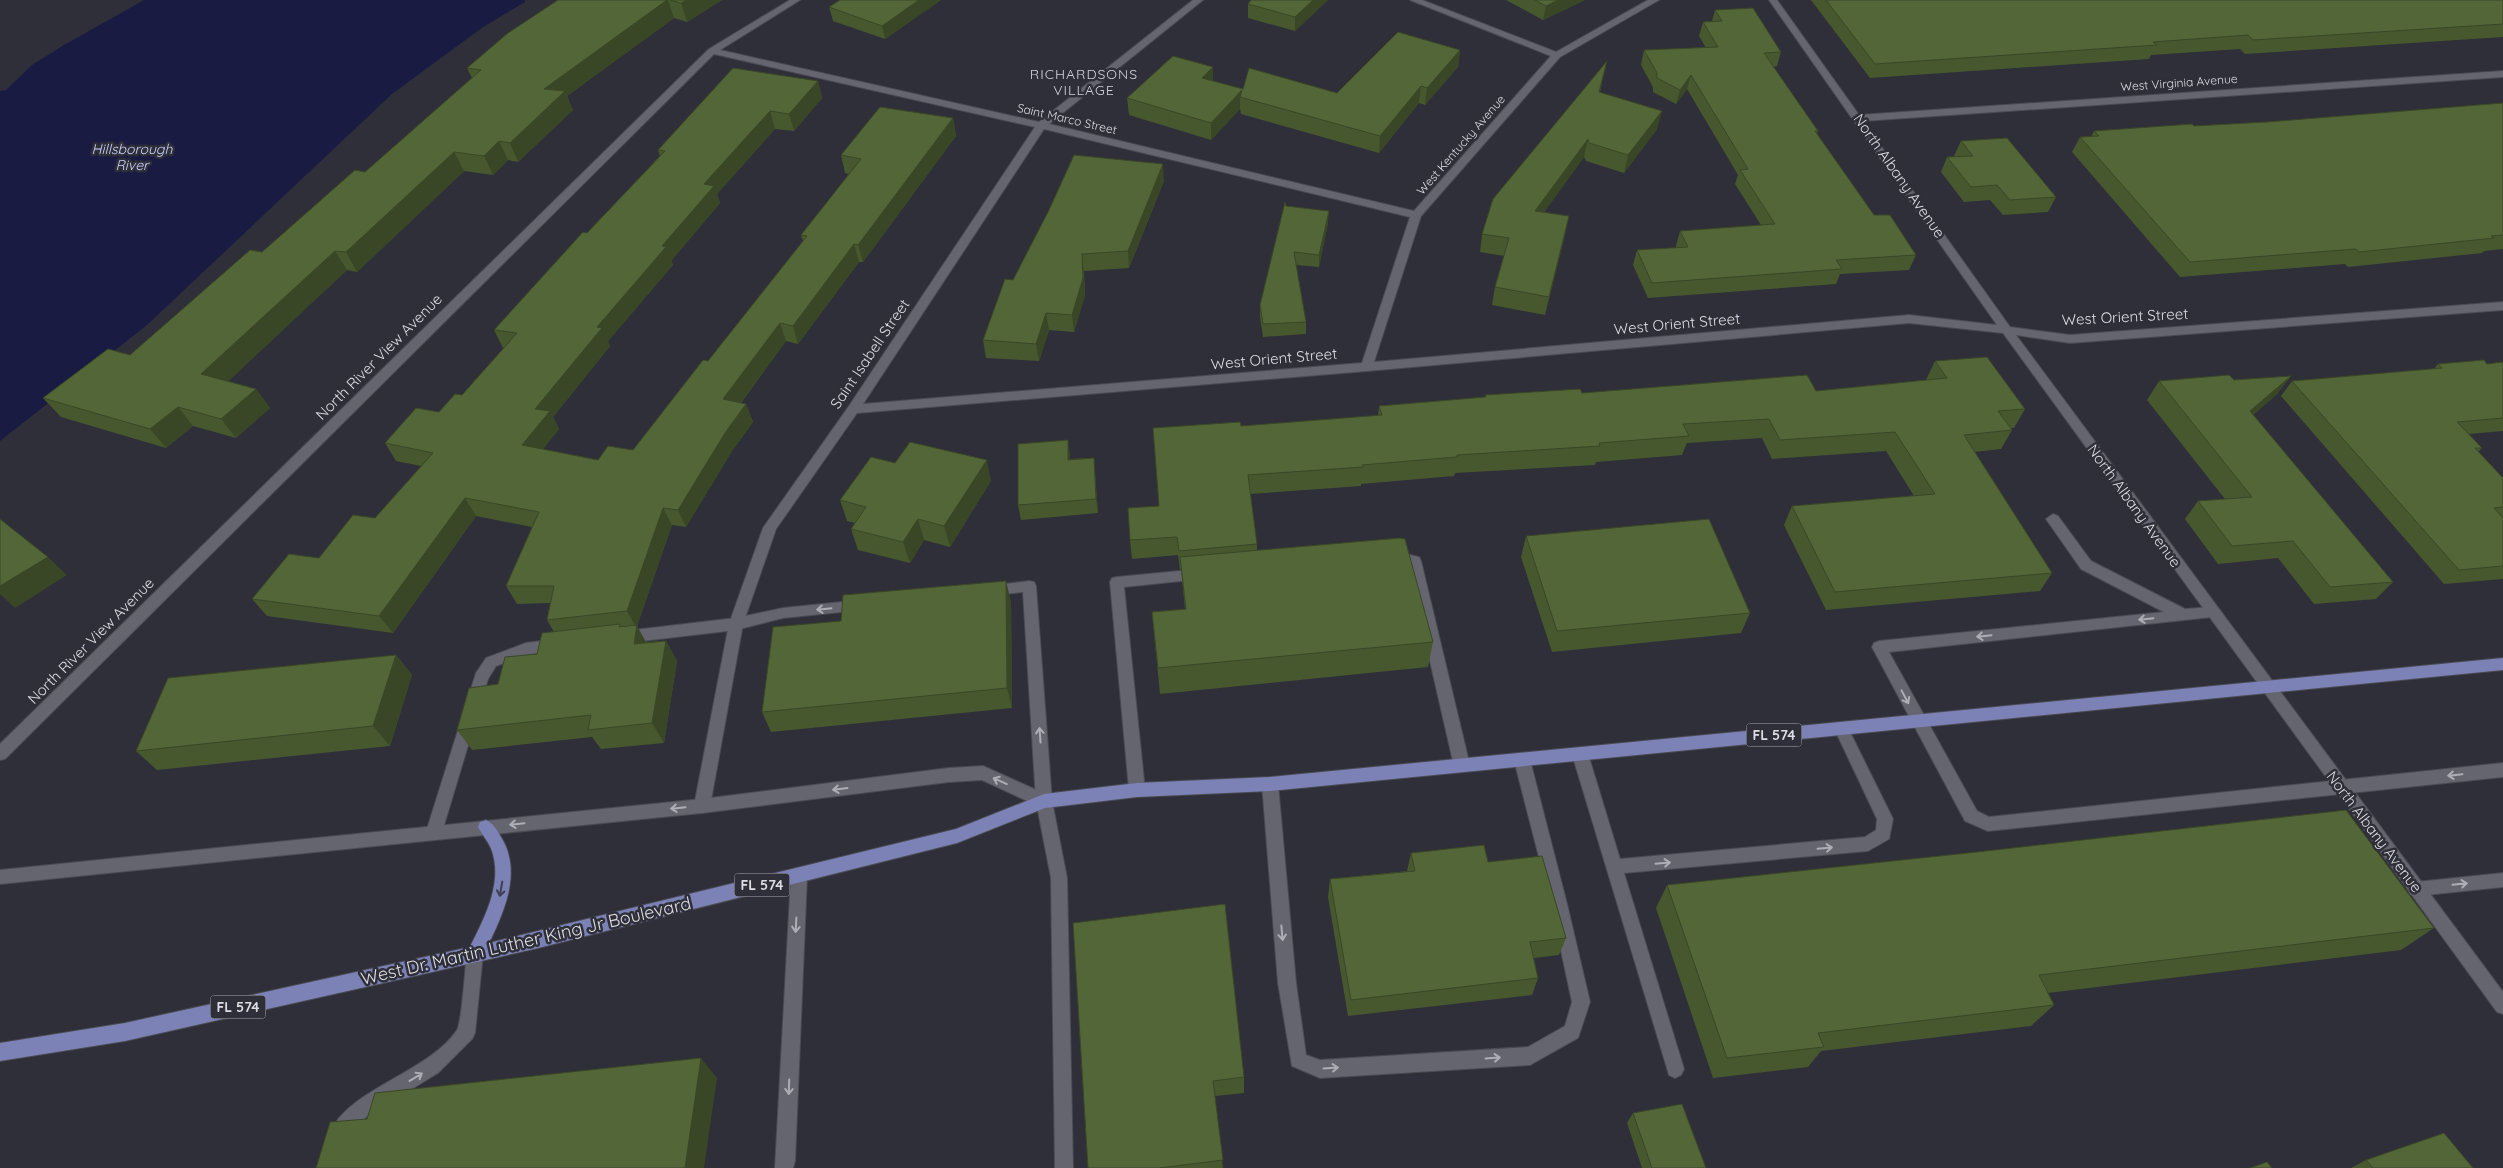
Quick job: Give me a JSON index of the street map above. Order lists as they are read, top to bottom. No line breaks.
{"streets":{"main road":["FL 574","West Dr. Martin Luther King Jr Boulevard"],"street":["West Virginia Avenue","Saint Marco Street","West Kentucky Avenue","North Albany Avenue","West Orient Street","Saint Isabell Street","North River View Avenue"]},"crossings":[["West Virginia Avenue","North Albany Avenue"],["Saint Marco Street","West Kentucky Avenue"],["Saint Marco Street","Saint Isabell Street"],["Saint Marco Street","North River View Avenue"],["West Kentucky Avenue","West Orient Street"],["North Albany Avenue","West Orient Street"],["North Albany Avenue","FL 574"],["West Orient Street","Saint Isabell Street"],["FL 574","West Dr. Martin Luther King Jr Boulevard"]],"districts":["RICHARDSONS VILLAGE"],"water":["Hillsborough River"]}
